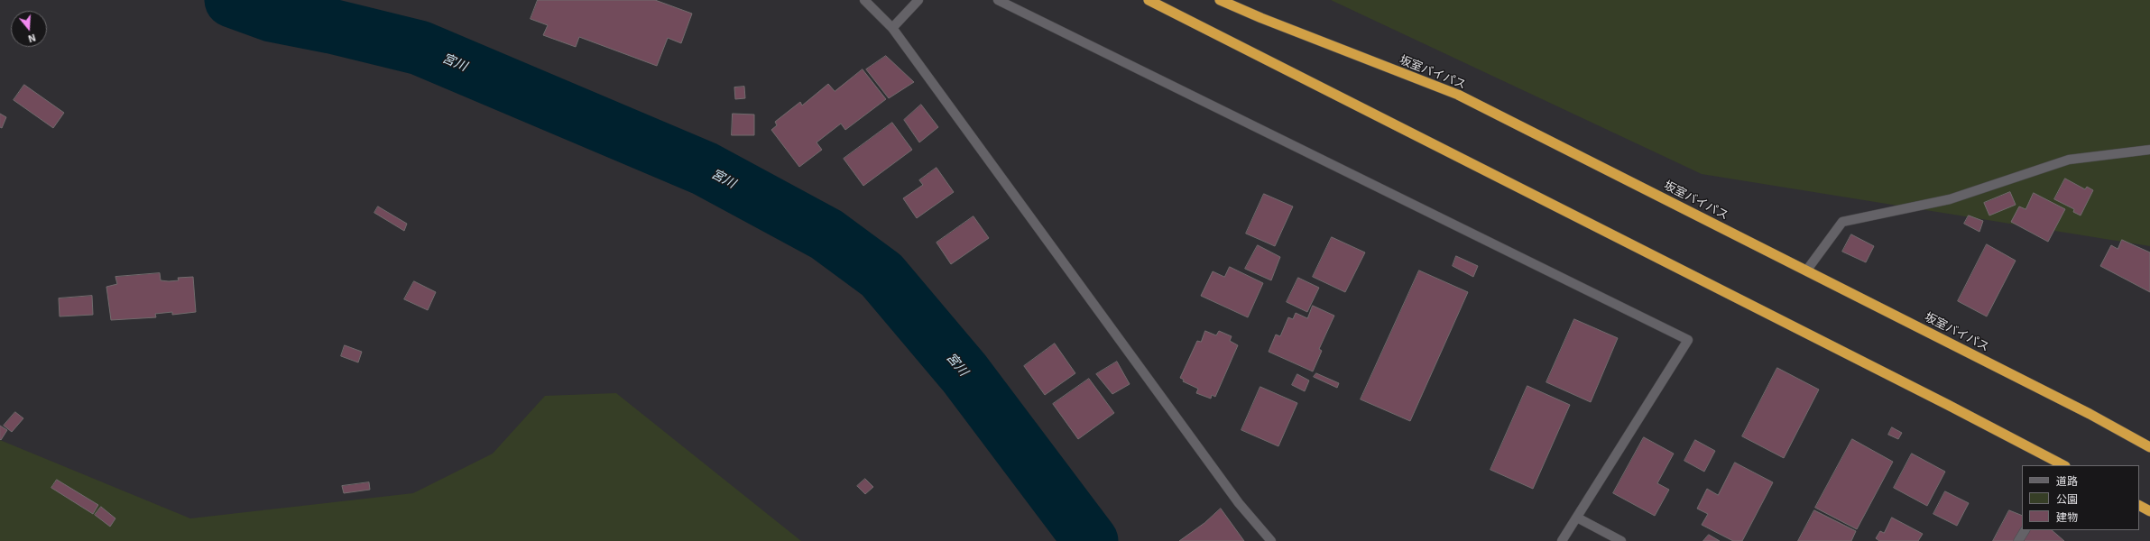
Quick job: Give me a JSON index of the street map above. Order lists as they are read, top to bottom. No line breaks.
{"streets":{"highway":["坂室バイパス"]},"water":["宮川"],"legend":["道路","公園","建物"],"north":"bottom"}
